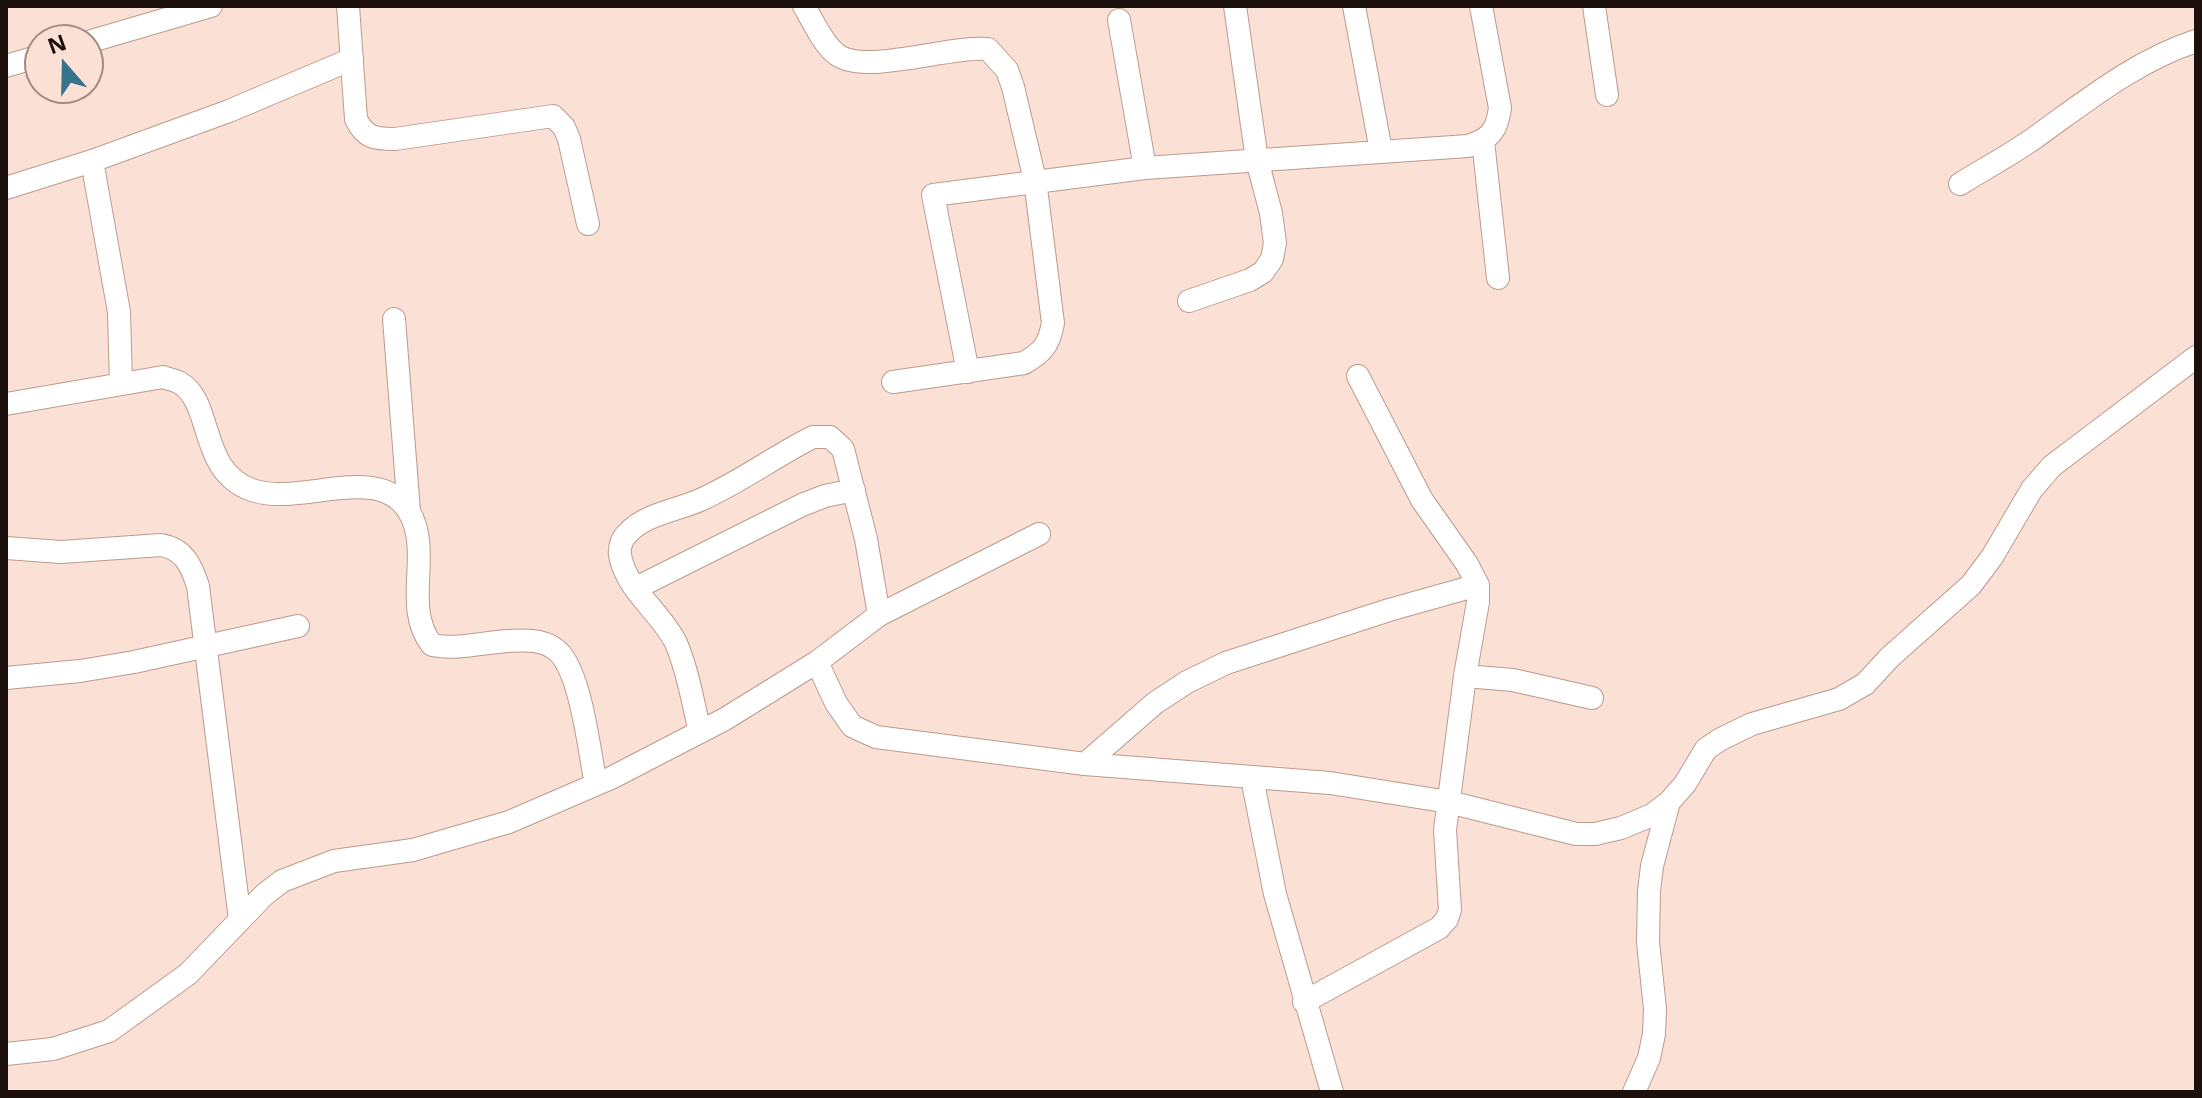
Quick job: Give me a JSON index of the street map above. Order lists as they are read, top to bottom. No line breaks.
{"north":"top"}
